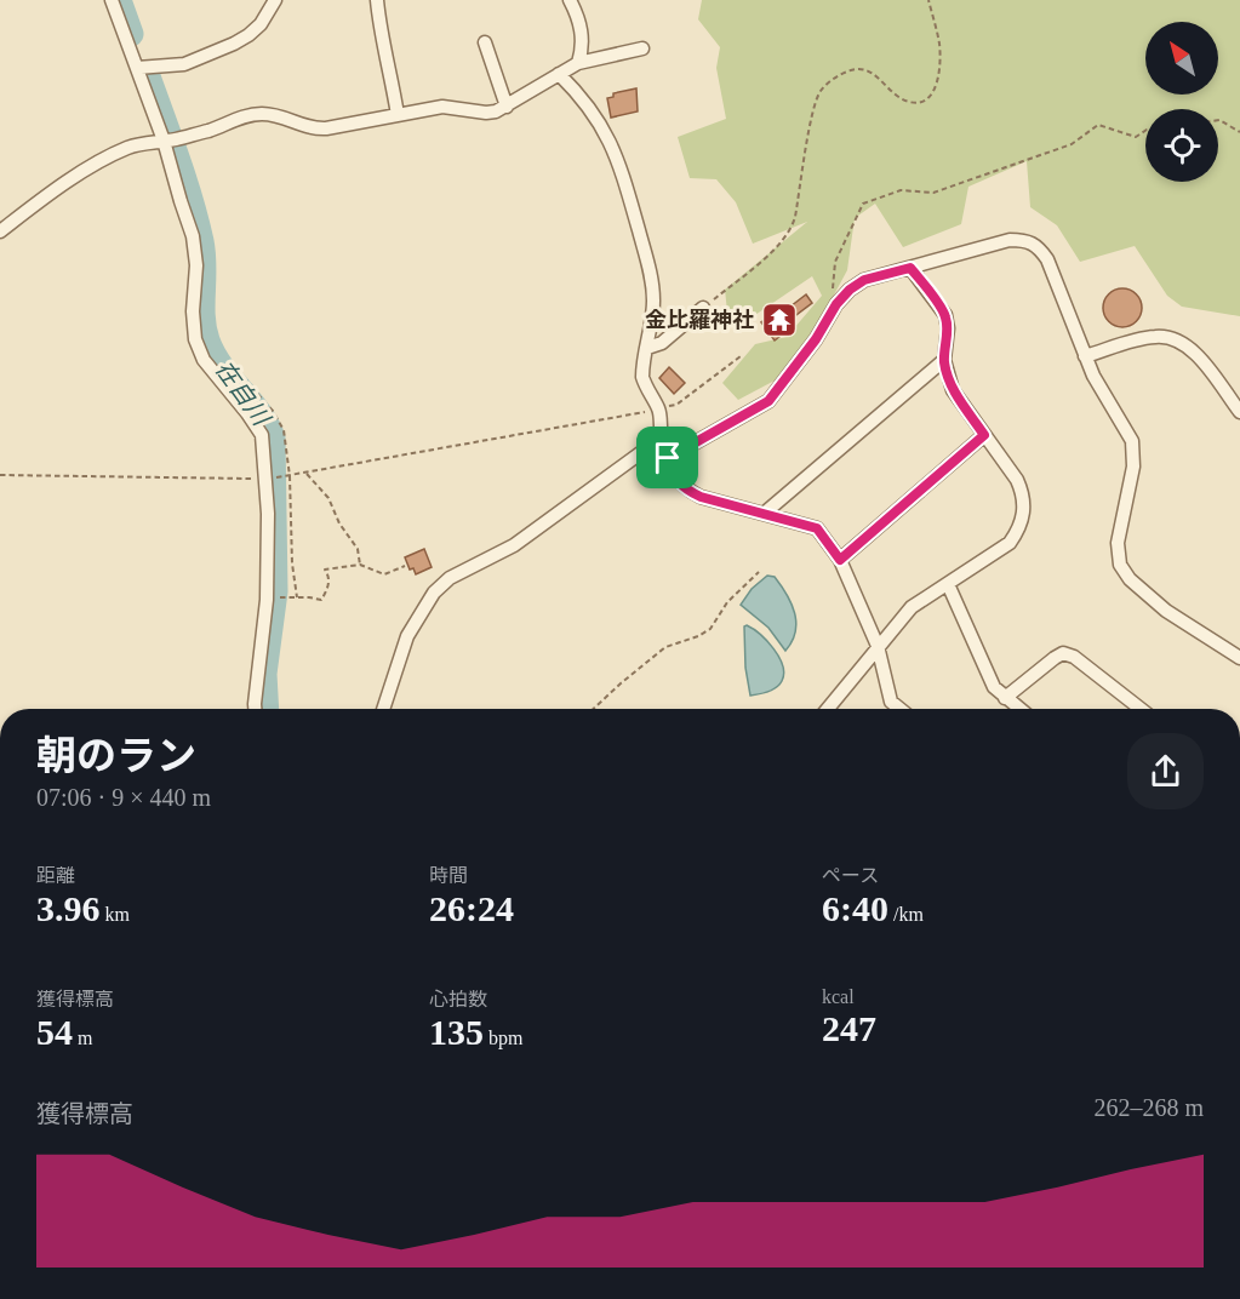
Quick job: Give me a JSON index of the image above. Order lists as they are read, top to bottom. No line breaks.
{"water":["在自川"],"places":{"temple":["金比羅神社"]},"north":"top left","page":{"heading":["朝のラン","07:06 · 9 × 440 m"],"stats":[["距離","3.96 km"],["時間","26:24"],["ペース","6:40 /km"],["獲得標高","54 m"],["心拍数","135 bpm"],["kcal","247"]],"chart":["獲得標高","262–268 m"]}}
